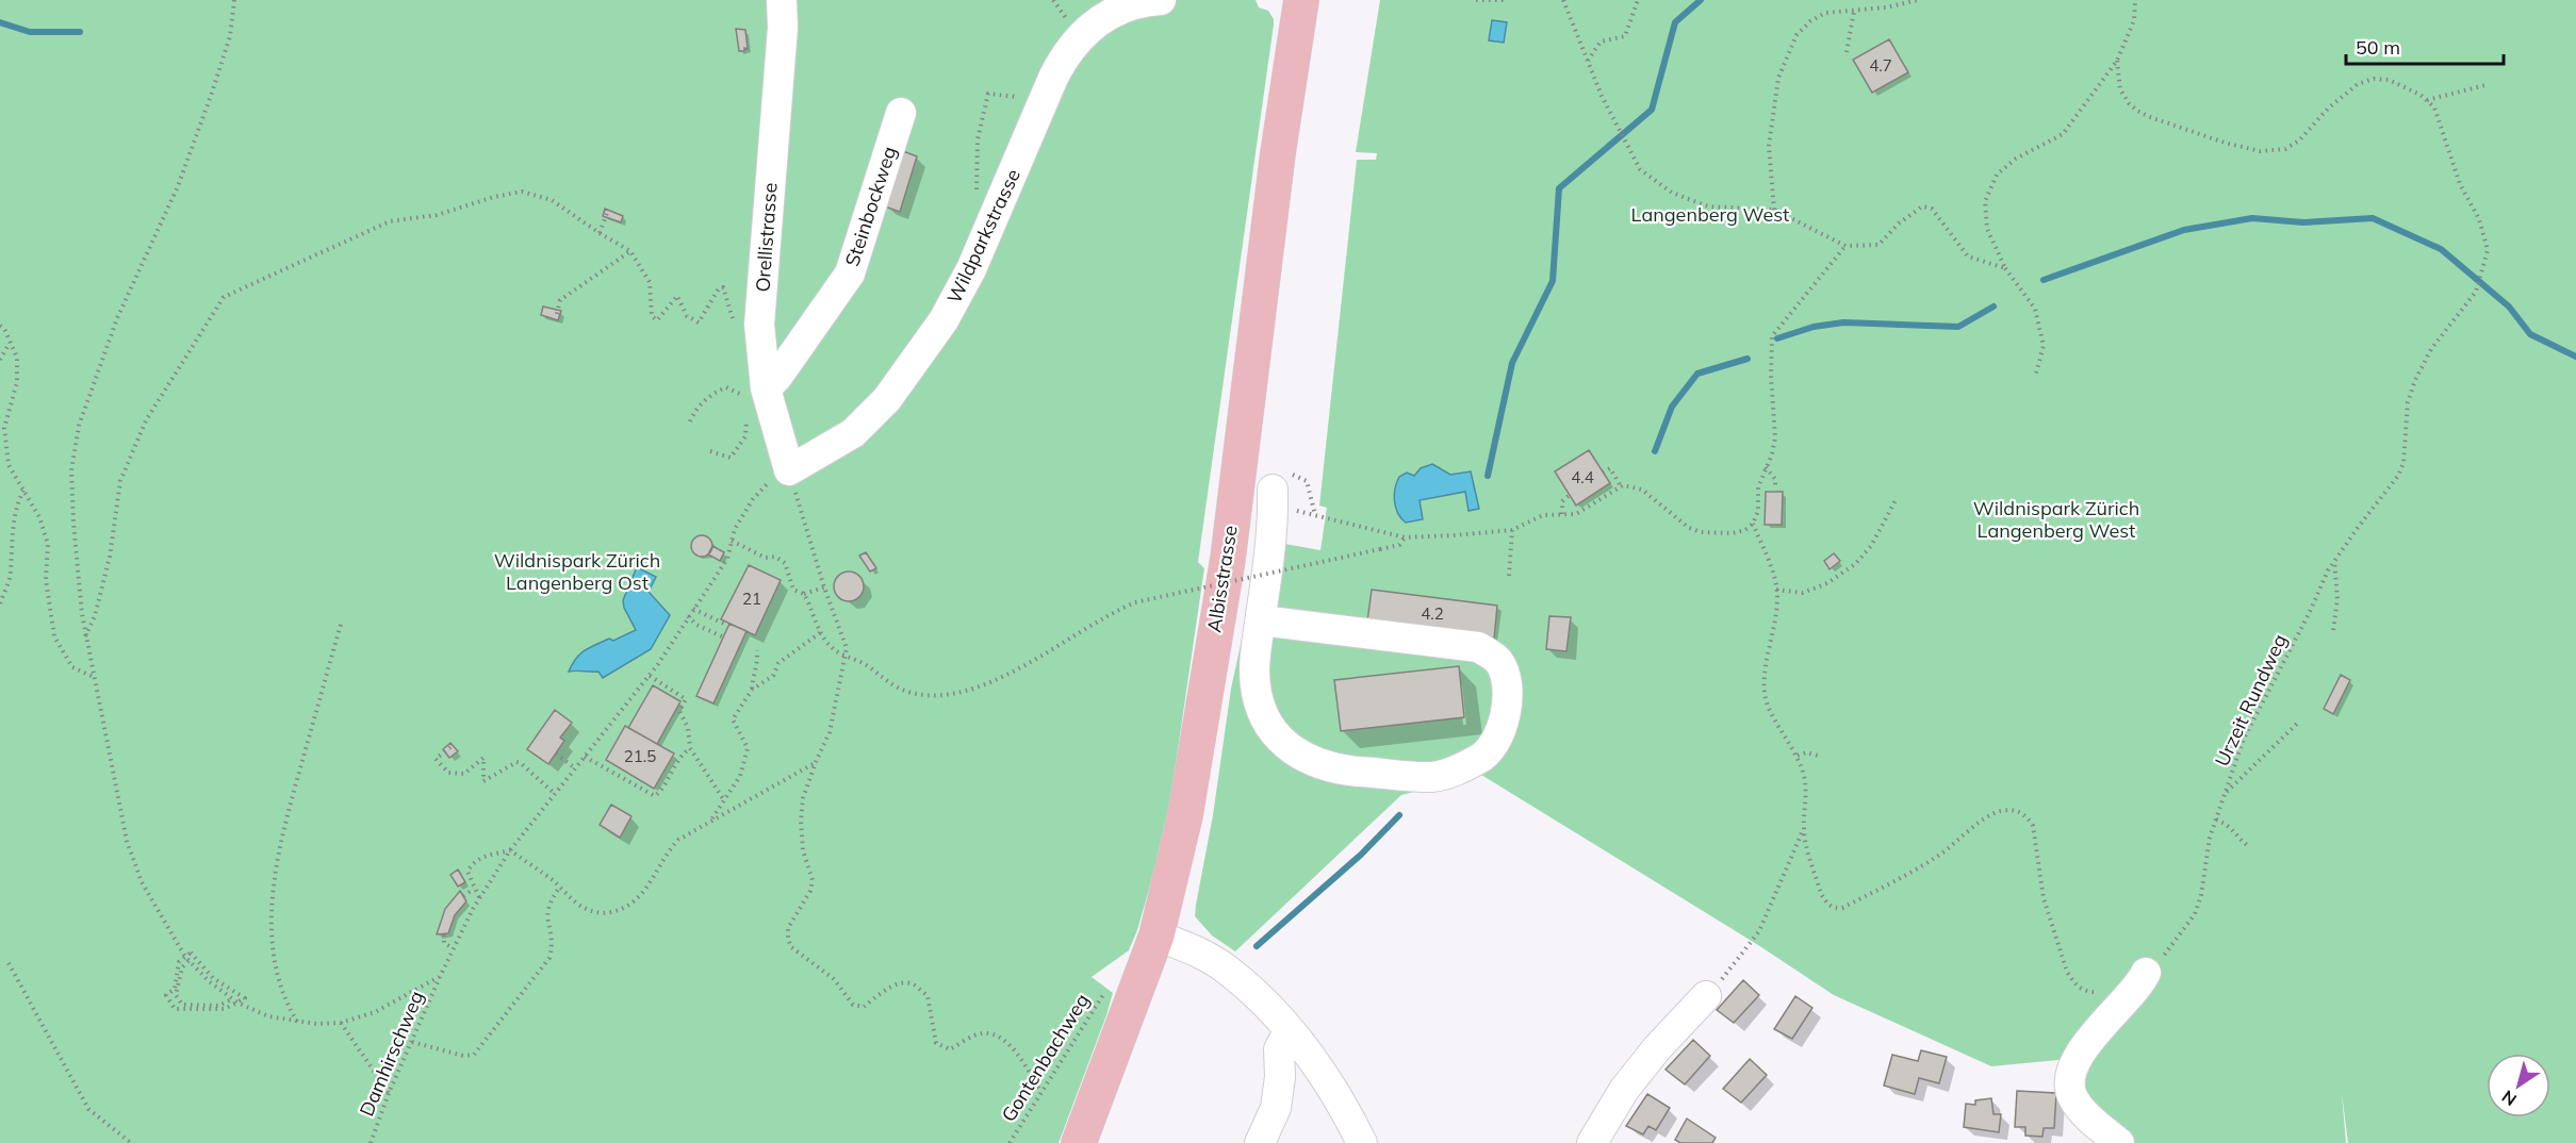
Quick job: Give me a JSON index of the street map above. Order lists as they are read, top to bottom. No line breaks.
{"streets":{"main road":["Albisstrasse"],"street":["Steinbockweg","Wildparkstrasse","Orellistrasse"],"path":["Urzeit Rundweg","Damhirschweg","Gontenbachweg"]},"crossings":[["Steinbockweg","Orellistrasse"],["Wildparkstrasse","Orellistrasse"],["Wildparkstrasse","Damhirschweg"],["Orellistrasse","Damhirschweg"]],"parks":["Langenberg West","Wildnispark Zürich Langenberg West","Wildnispark Zürich Langenberg Ost"],"house_numbers":["4.7","4.4","21","4.2","21.5"],"scale_bar":"50 m","north":"bottom left"}
